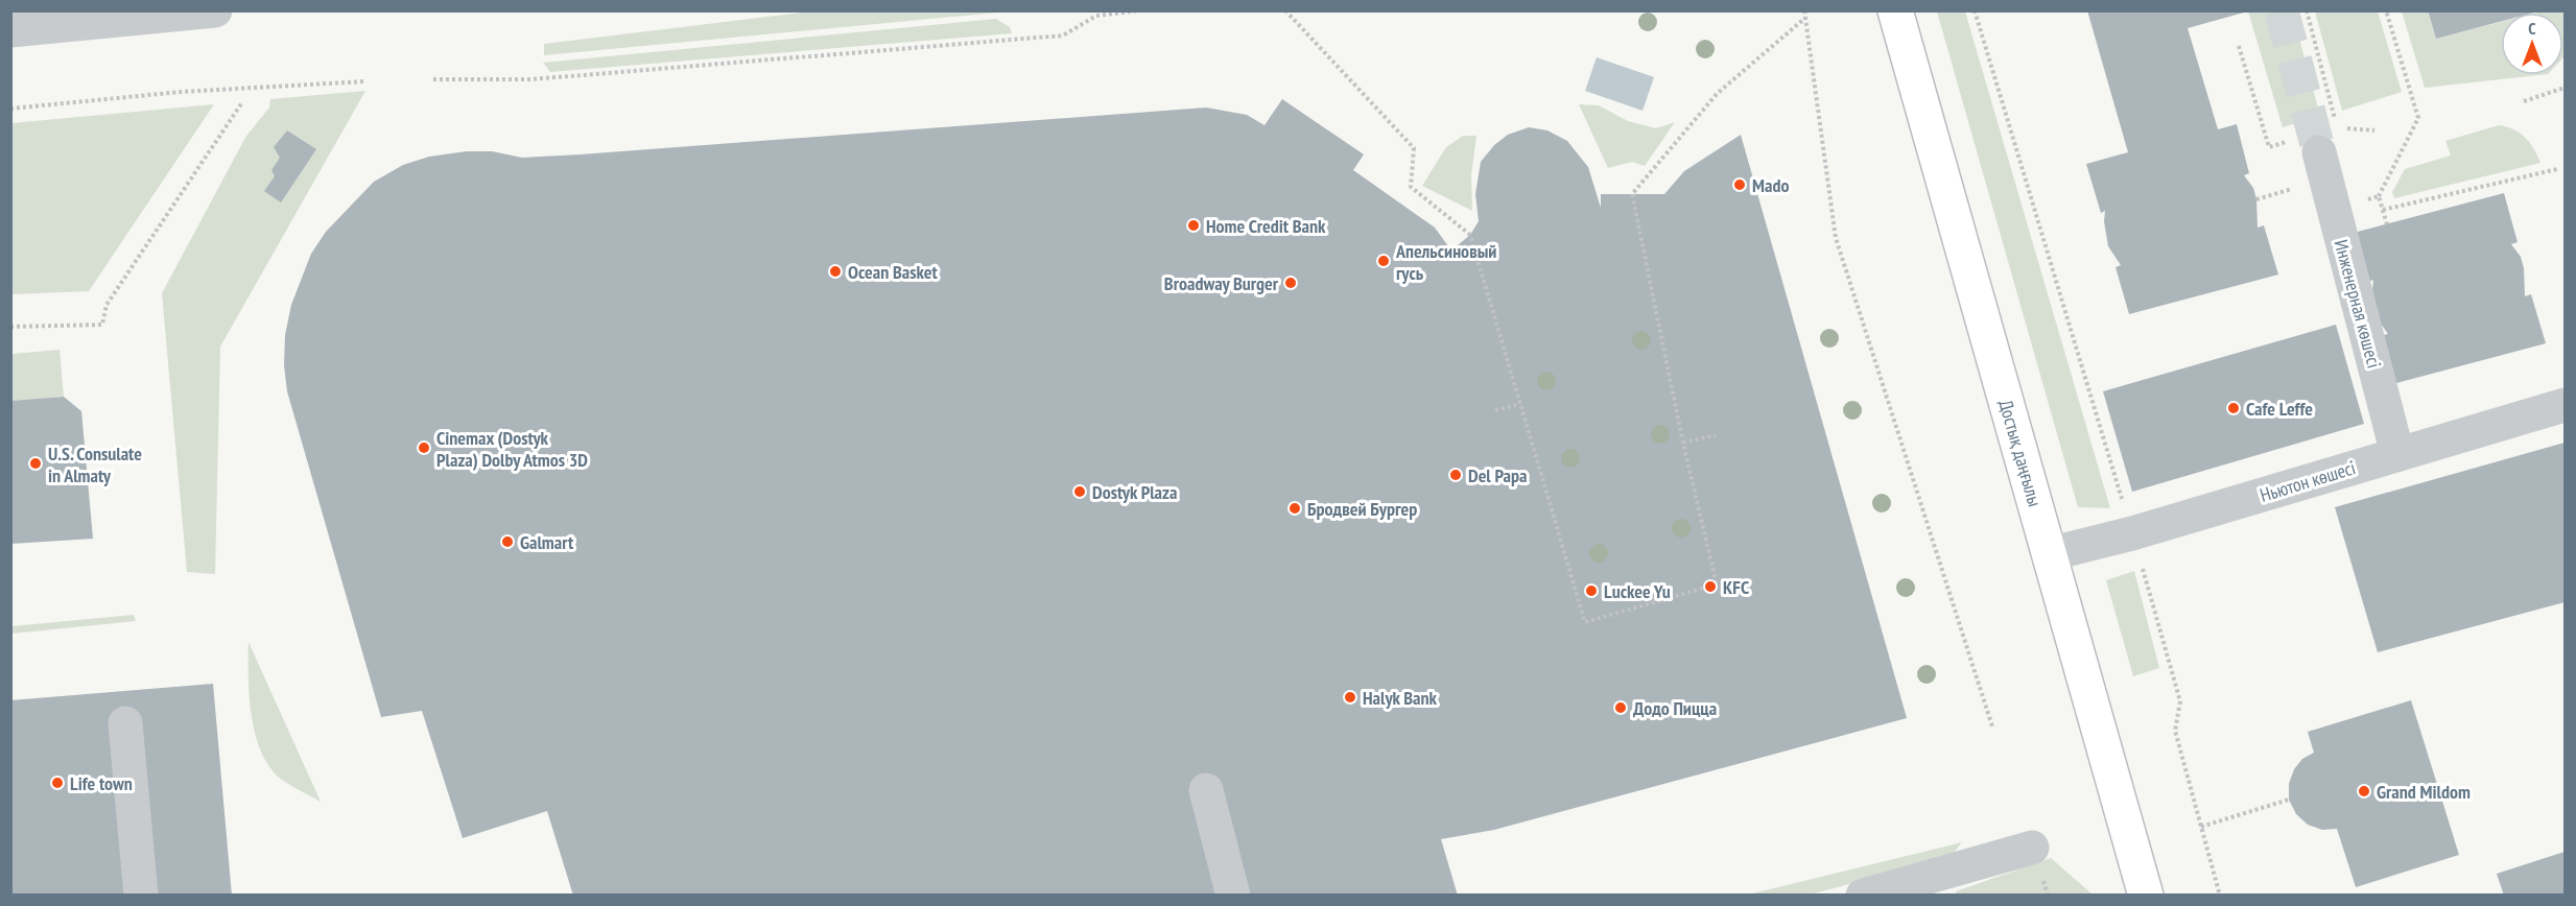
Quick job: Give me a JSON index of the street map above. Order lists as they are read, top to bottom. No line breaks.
{"streets":{"main road":["Достық даңғылы"],"street":["Инженерная көшесі","Ньютон көшесі"]},"crossings":[["Инженерная көшесі","Ньютон көшесі"],["Достық даңғылы","Ньютон көшесі"]],"places":["Mado","Home Credit Bank","Апельсиновый гусь","Ocean Basket","Broadway Burger","Cafe Leffe","Cinemax (Dostyk Plaza) Dolby Atmos 3D","U.S. Consulate in Almaty","Del Papa","Dostyk Plaza","Бродвей Бургер","Galmart","KFC","Luckee Yu","Halyk Bank","Додо Пицца","Life town","Grand Mildom"],"north":"top"}
